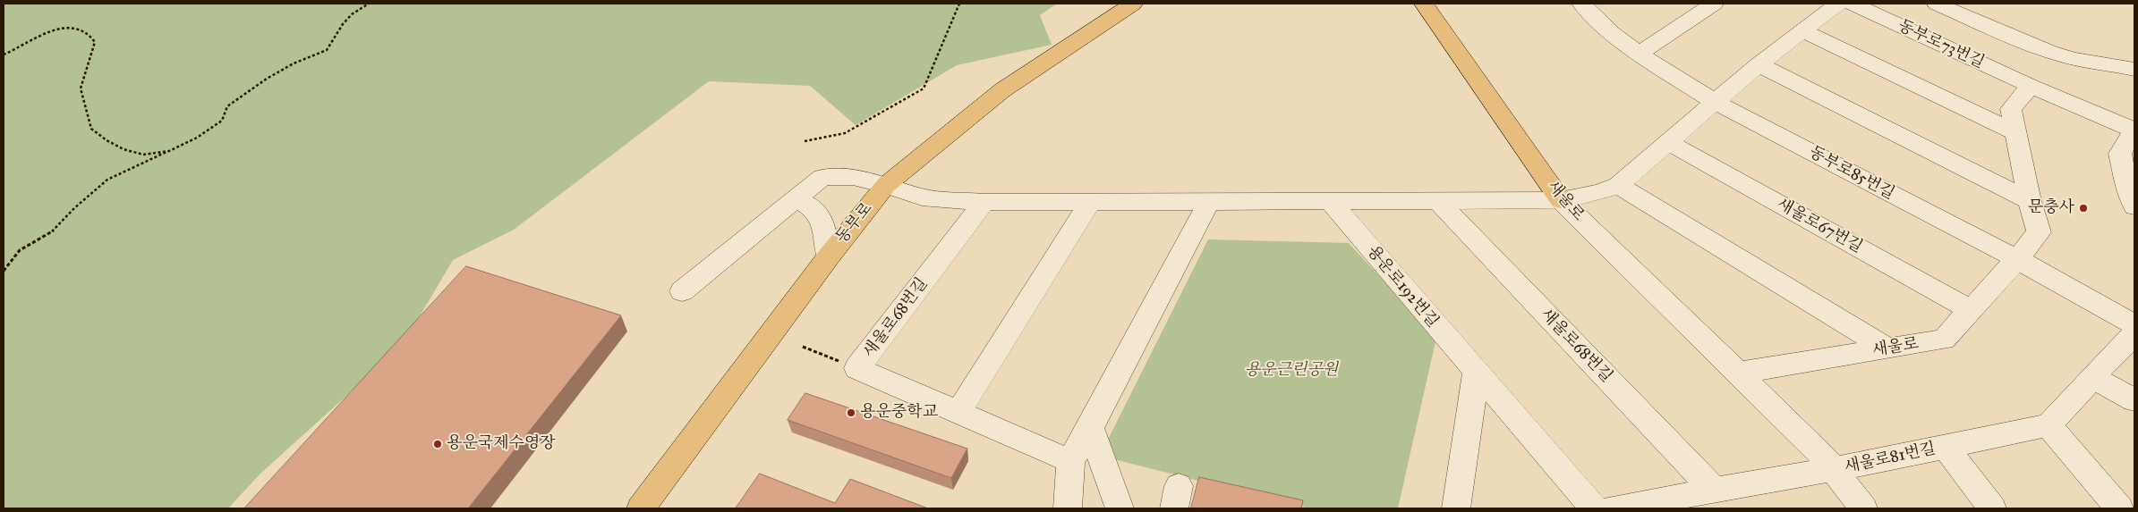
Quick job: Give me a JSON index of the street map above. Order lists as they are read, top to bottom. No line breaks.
{"streets":{"main road":["새울로","동부로"],"street":["동부로73번길","동부로85번길","새울로67번길","용운로192번길","새울로68번길","새울로81번길"]},"crossings":[["동부로85번길","새울로"],["새울로","새울로67번길"],["새울로","새울로81번길"]],"parks":["용운근린공원"],"places":["문충사","용운중학교","용운국제수영장"]}
